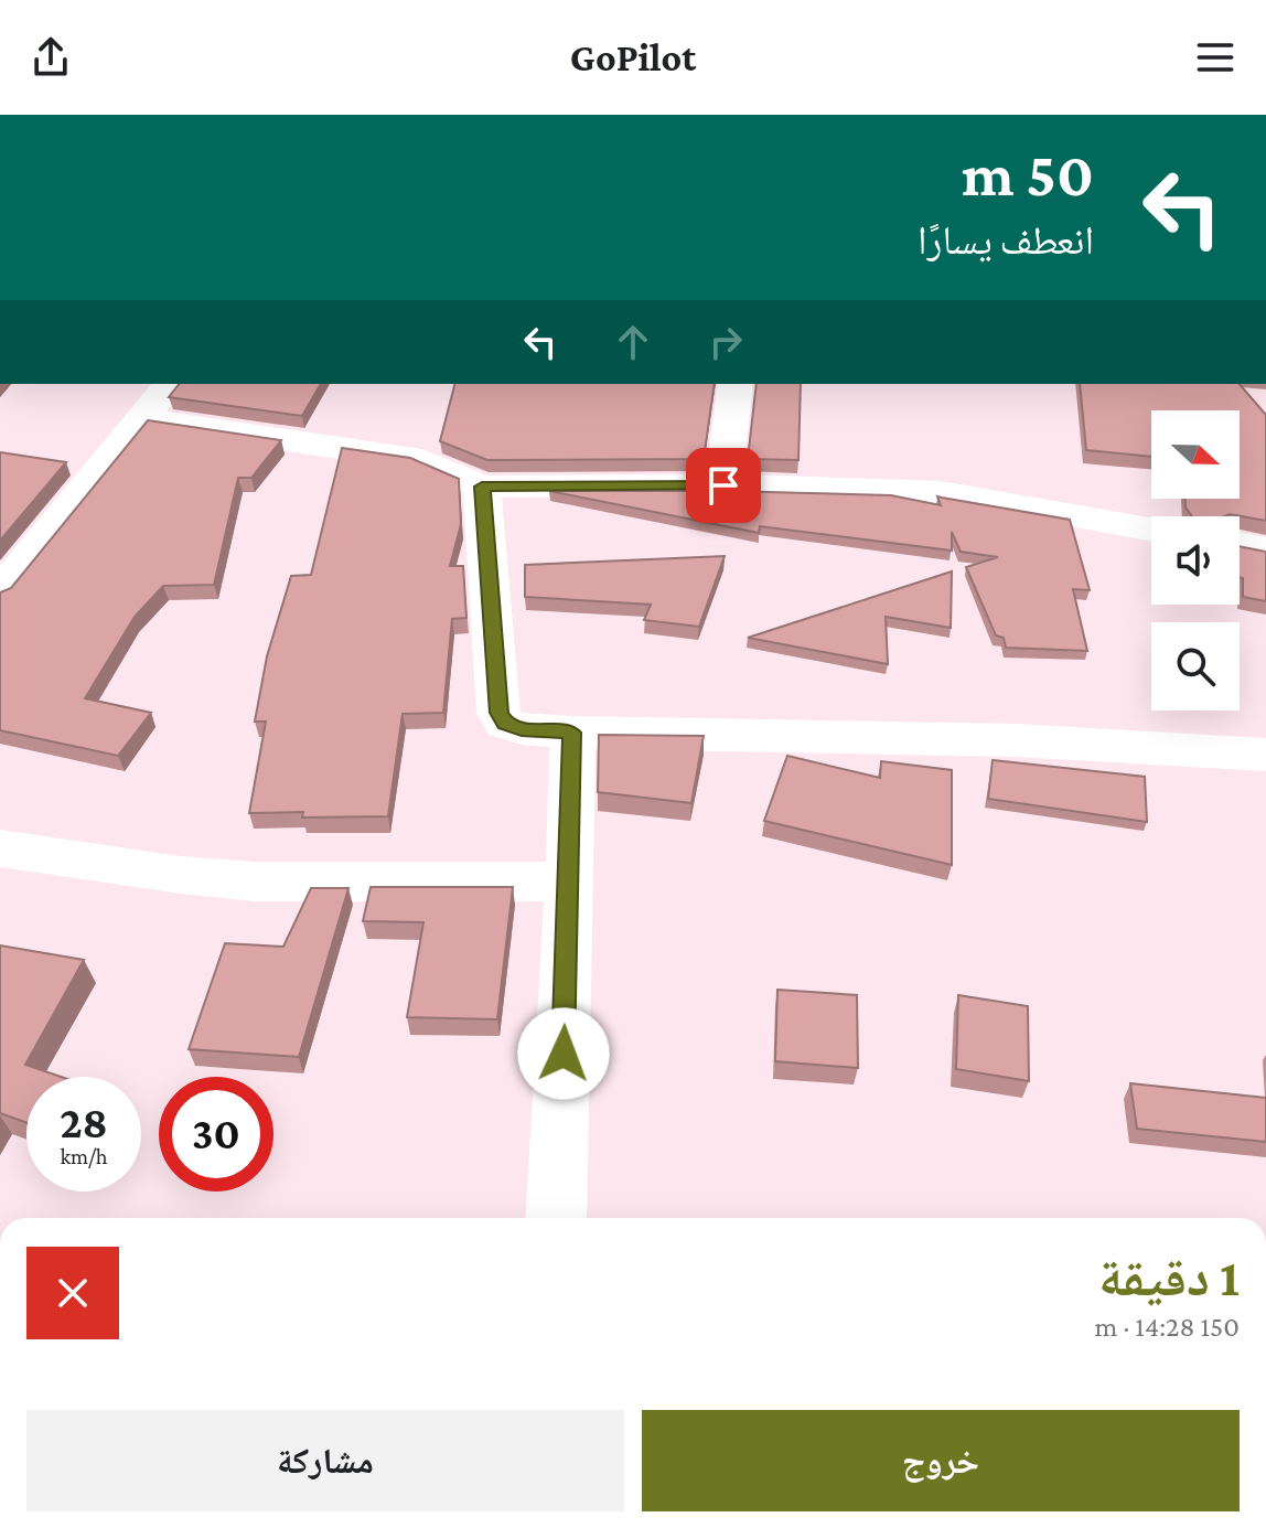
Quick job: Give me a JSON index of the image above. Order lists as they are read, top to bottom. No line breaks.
{"north":"right","page":{"header":"GoPilot","turn":["50 m","انعطف يسارًا"],"speed":"28 km/h","limit":"30","heading":["1 دقيقة","150 m · 14:28"],"buttons":["خروج","مشاركة"]}}
